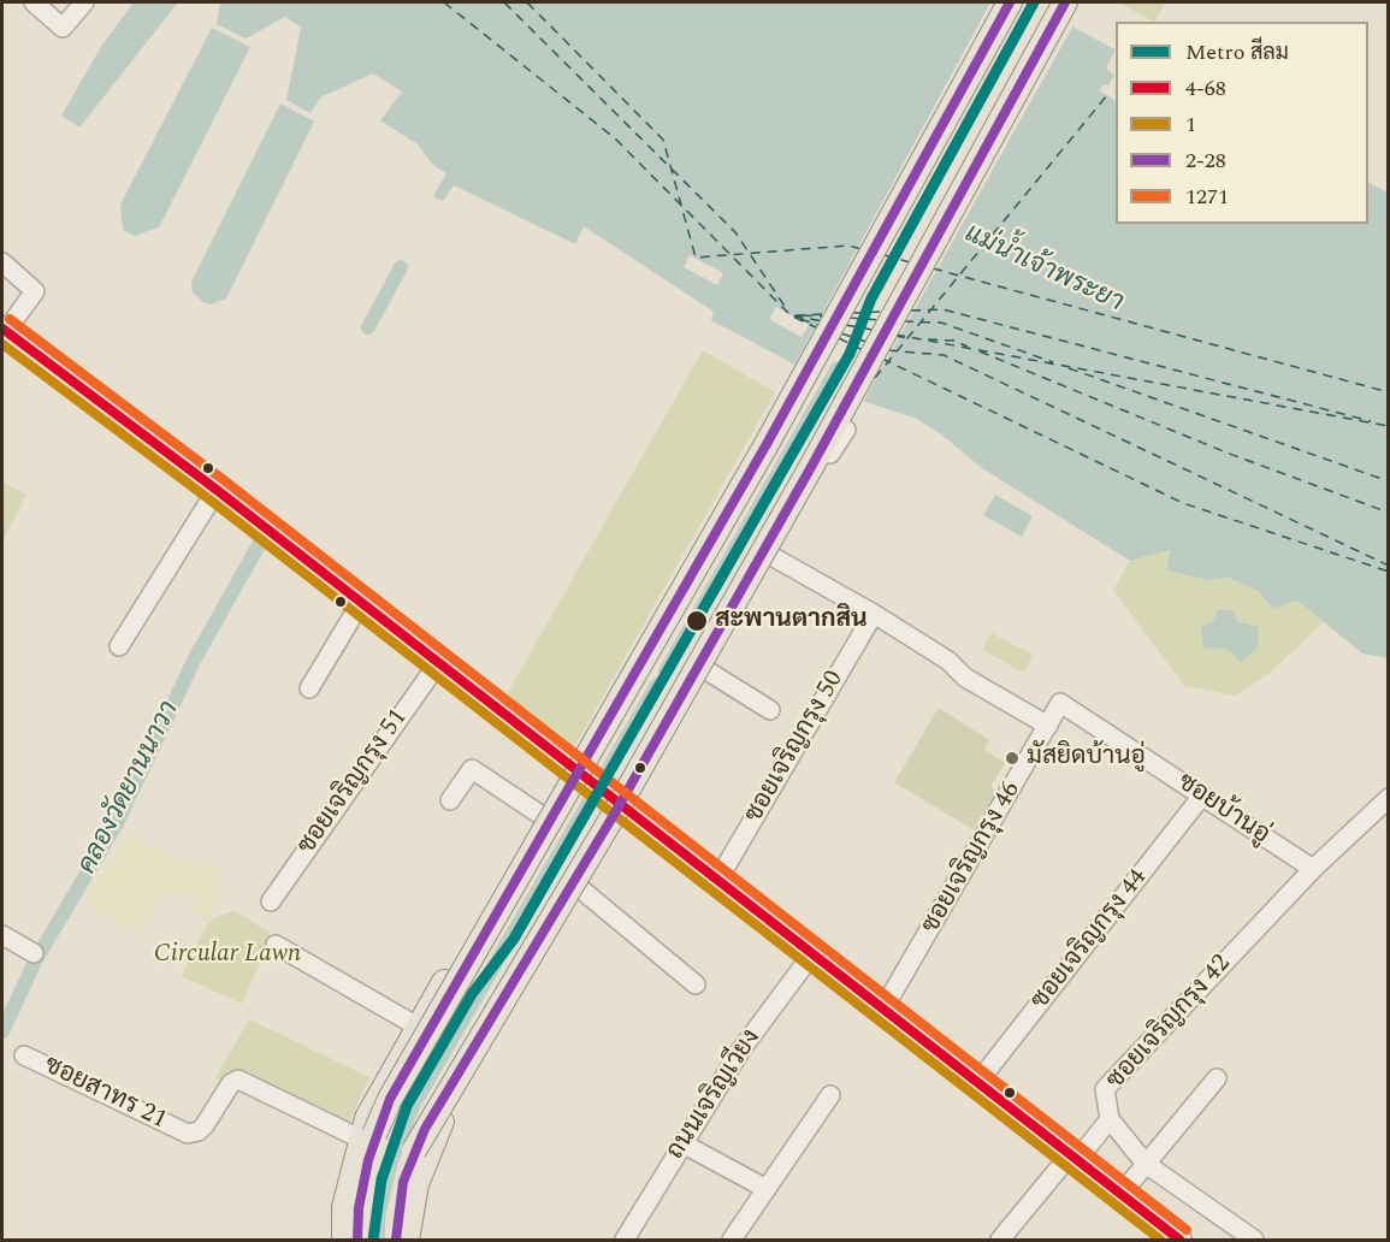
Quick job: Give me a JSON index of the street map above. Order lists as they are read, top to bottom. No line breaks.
{"streets":{"street":["ซอยเจริญกรุง 50","ซอยเจริญกรุง 51","ซอยบ้านอู่","ซอยเจริญกรุง 46","ซอยเจริญกรุง 44","ซอยเจริญกรุง 42","ซอยสาทร 21","ถนนเจริญเวียง"]},"crossings":[["ซอยบ้านอู่","ซอยเจริญกรุง 46"],["ซอยบ้านอู่","ซอยเจริญกรุง 44"],["ซอยบ้านอู่","ซอยเจริญกรุง 42"]],"water":["แม่น้ำเจ้าพระยา","คลองวัดยานนาวา"],"parks":["Circular Lawn"],"places":["สะพานตากสิน","มัสยิดบ้านอู่"],"lines":["metro line สีลม","transit line 2-28","transit line 1271","transit line 4-68","transit line 1"],"legend":["Metro สีลม","4-68","1","2-28","1271"]}
